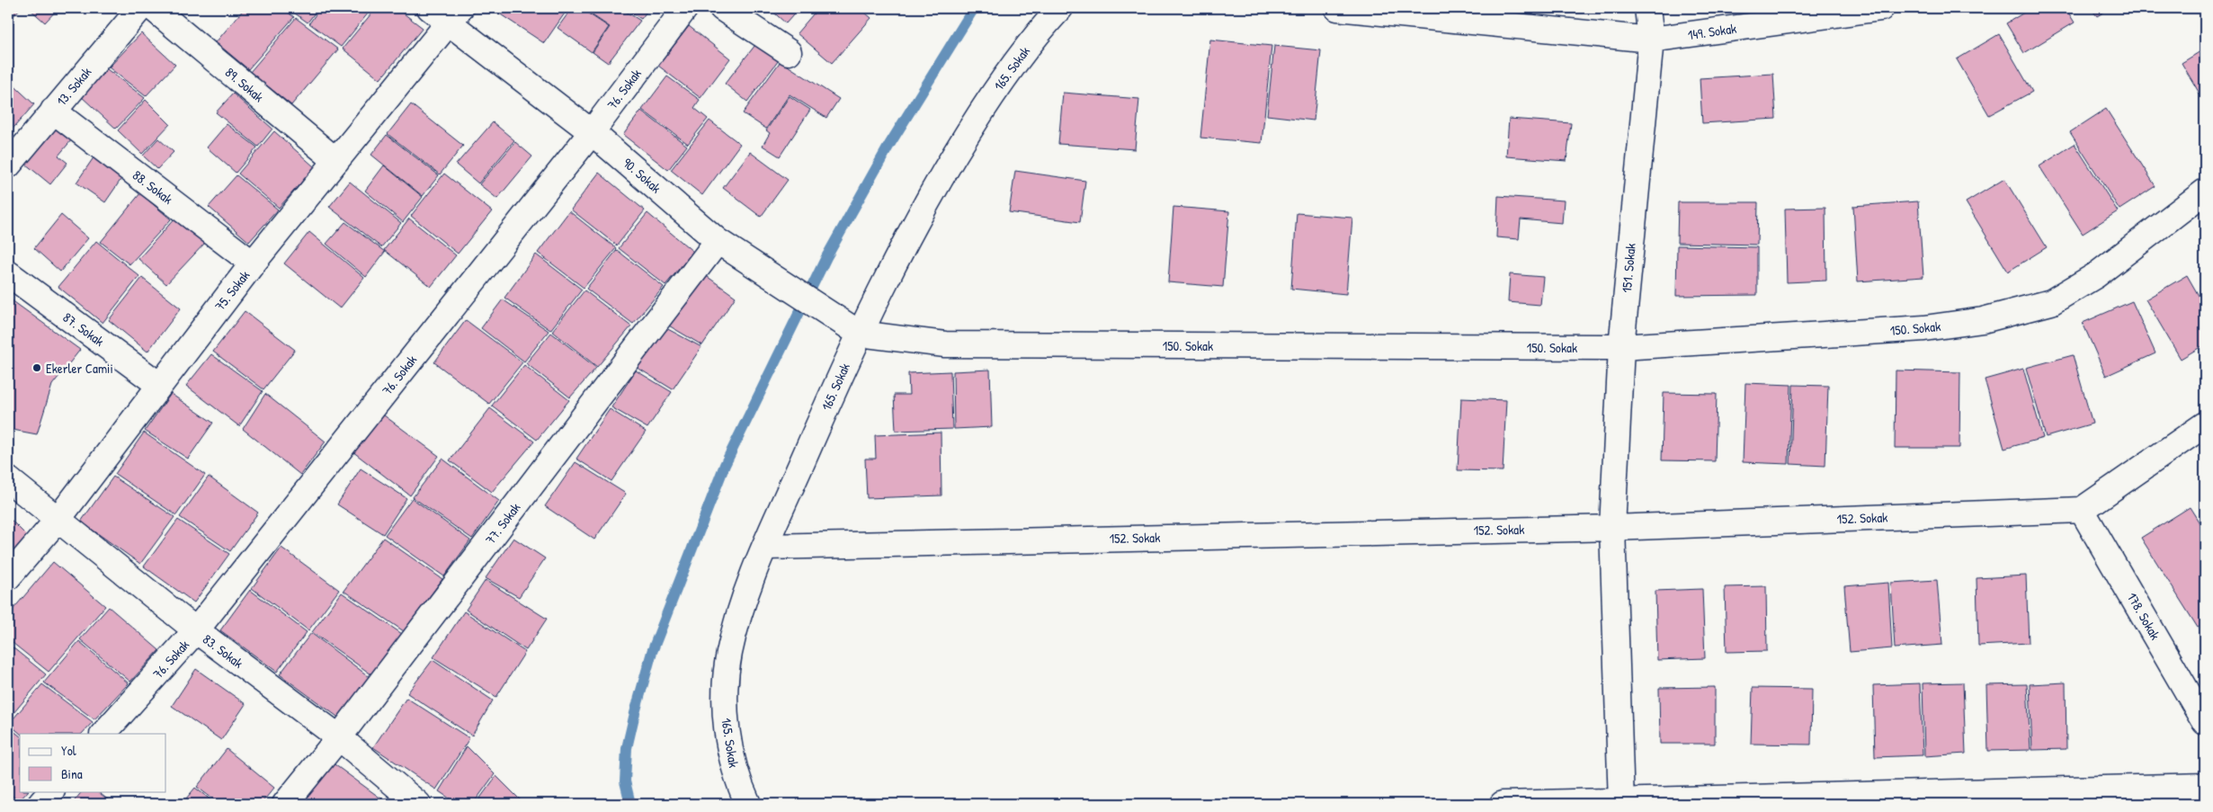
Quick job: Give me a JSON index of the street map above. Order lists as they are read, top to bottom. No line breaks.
{"streets":{"street":["149. Sokak","165. Sokak","89. Sokak","13. Sokak","76. Sokak","90. Sokak","88. Sokak","151. Sokak","75. Sokak","150. Sokak","87. Sokak","152. Sokak","77. Sokak","178. Sokak","83. Sokak"]},"crossings":[["149. Sokak","151. Sokak"],["165. Sokak","90. Sokak"],["165. Sokak","150. Sokak"],["165. Sokak","152. Sokak"],["89. Sokak","75. Sokak"],["13. Sokak","88. Sokak"],["76. Sokak","90. Sokak"],["76. Sokak","83. Sokak"],["90. Sokak","75. Sokak"],["90. Sokak","150. Sokak"],["90. Sokak","77. Sokak"],["88. Sokak","75. Sokak"],["151. Sokak","150. Sokak"],["151. Sokak","152. Sokak"],["75. Sokak","87. Sokak"],["75. Sokak","83. Sokak"],["152. Sokak","178. Sokak"],["77. Sokak","83. Sokak"]],"places":["Ekerler Camii"],"legend":["Yol","Bina"]}
